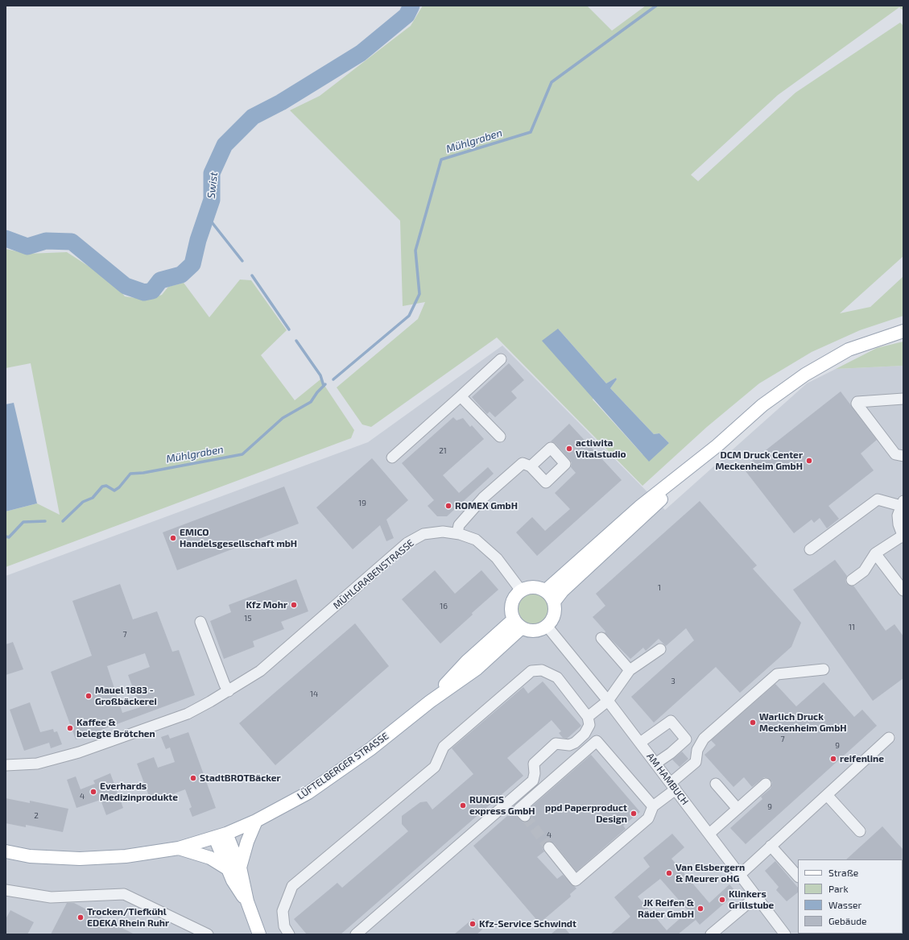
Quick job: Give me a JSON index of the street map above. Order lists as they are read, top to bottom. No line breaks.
{"streets":{"main road":["LÜFTELBERGER STRASSE"],"street":["MÜHLGRABENSTRASSE","AM HAMBUCH"]},"crossings":[["MÜHLGRABENSTRASSE","LÜFTELBERGER STRASSE"],["MÜHLGRABENSTRASSE","AM HAMBUCH"],["LÜFTELBERGER STRASSE","AM HAMBUCH"]],"water":["Mühlgraben","Swist"],"places":["actiwita Vitalstudio","DCM Druck Center Meckenheim GmbH","ROMEX GmbH","EMICO Handelsgesellschaft mbH","Kfz Mohr","Mauel 1883 - Großbäckerei","Warlich Druck Meckenheim GmbH","Kaffee & belegte Brötchen","reifenline","StadtBROTBäcker","Everhards Medizinprodukte","RUNGIS express GmbH","ppd Paperproduct Design","Van Elsbergern & Meurer oHG","Klinkers Grillstube","JK Reifen & Räder GmbH","Trocken/Tiefkühl EDEKA Rhein Ruhr","Kfz-Service Schwindt"],"house_numbers":["21","19","1","16","15","11","7","3","14","7","9","4","9","2","4"],"legend":["Straße","Park","Wasser","Gebäude"]}
